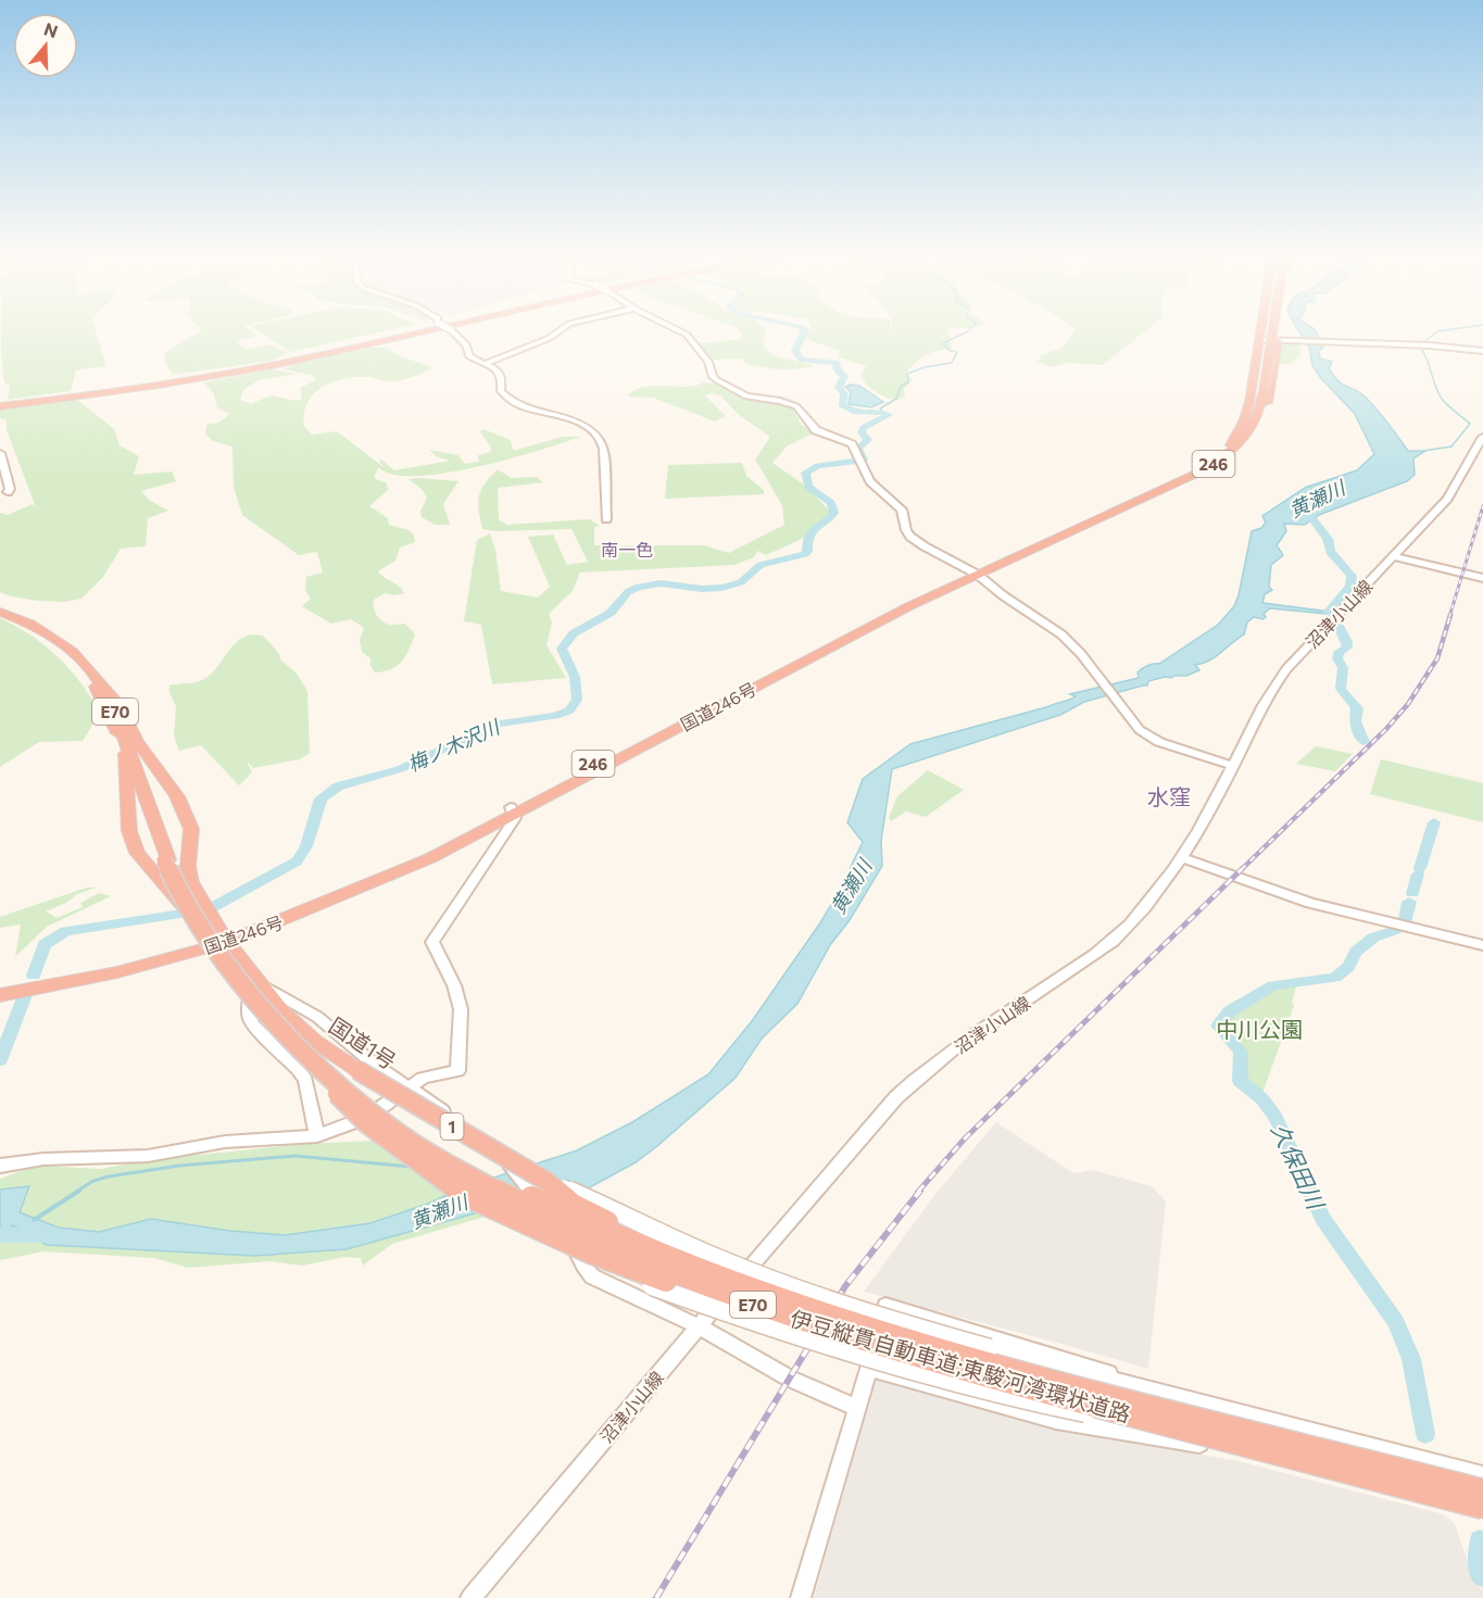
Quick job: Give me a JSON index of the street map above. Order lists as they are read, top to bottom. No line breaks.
{"streets":{"highway":["246","国道246号","E70","国道1号","1","伊豆縦貫自動車道;東駿河湾環状道路"],"street":["沼津小山線"]},"crossings":[["国道246号","国道1号"],["国道1号","伊豆縦貫自動車道;東駿河湾環状道路"]],"districts":["南一色","水窪"],"water":["黄瀬川","梅ノ木沢川","久保田川"],"parks":["中川公園"],"north":"top"}
